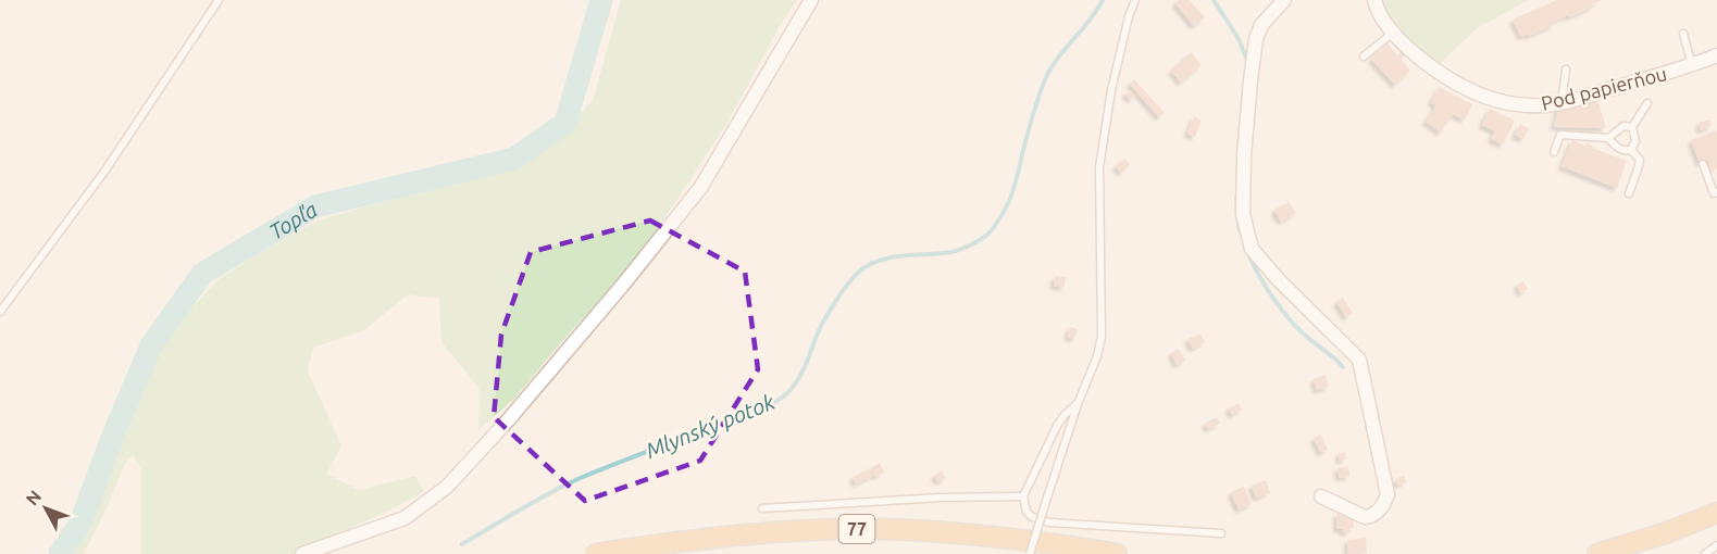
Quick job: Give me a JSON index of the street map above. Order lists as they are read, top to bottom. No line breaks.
{"streets":{"main road":["77"],"street":["Pod papierňou"]},"water":["Topľa","Mlynský potok"],"north":"top left"}
